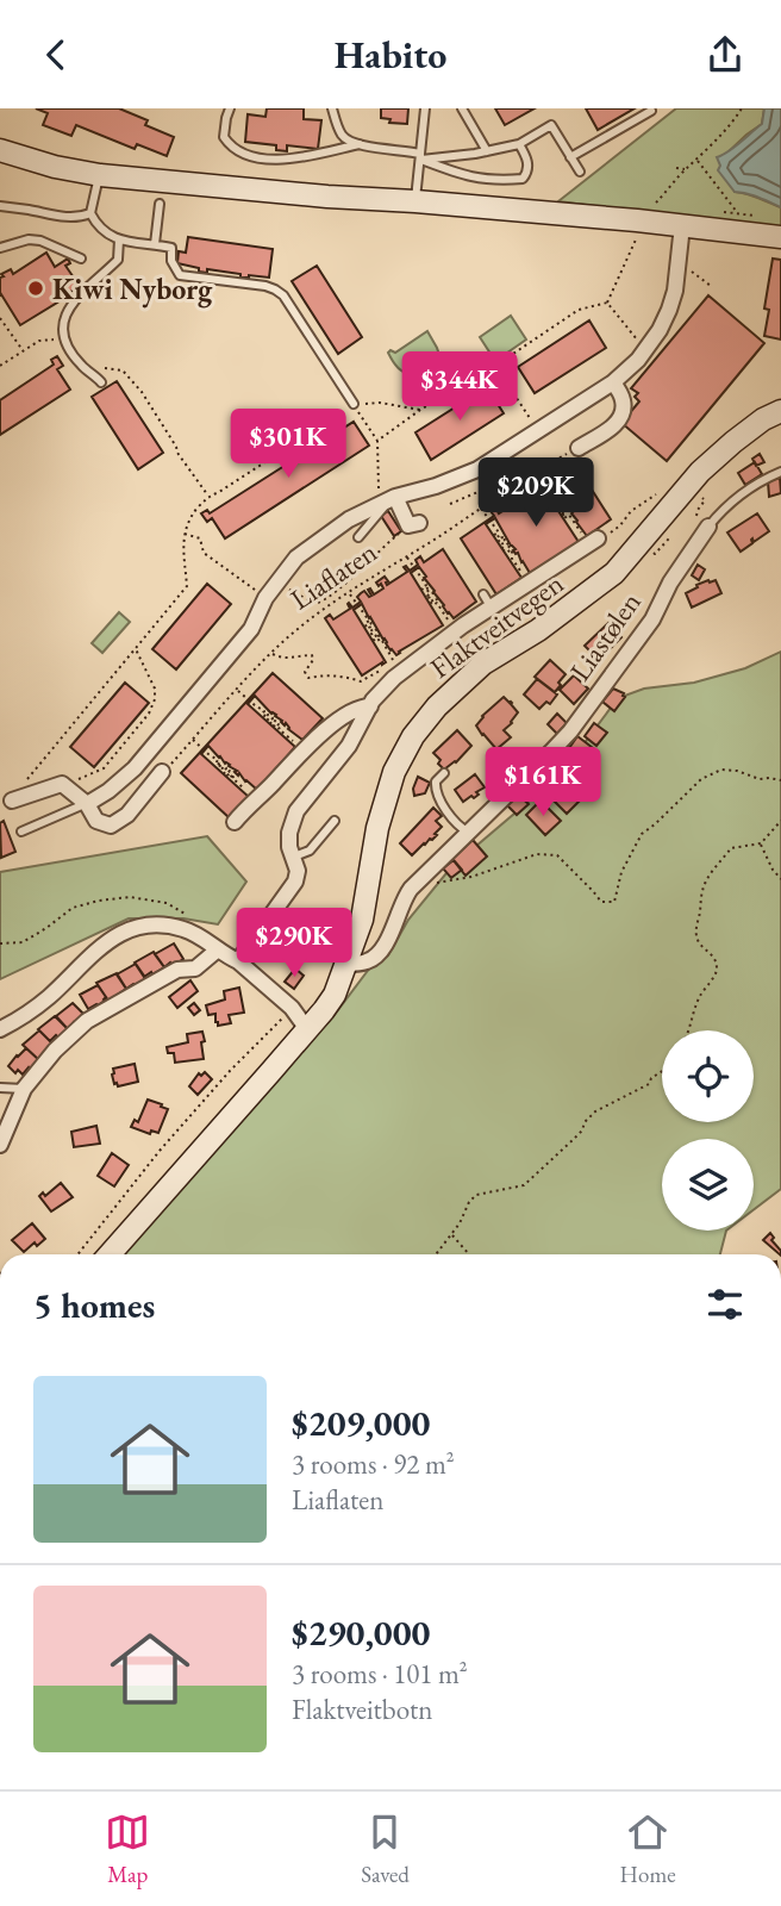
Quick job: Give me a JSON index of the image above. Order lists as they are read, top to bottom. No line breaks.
{"streets":{"main road":["Flaktveitvegen"],"street":["Liaflaten","Liastølen"]},"crossings":[["Flaktveitvegen","Liastølen"]],"places":["Kiwi Nyborg"],"page":{"header":"Habito","price":["$344K","$301K","$209K","$161K","$290K"],"heading":"5 homes","list":[{"name":"$209,000","note":"3 rooms · 92 m² · Liaflaten"},{"name":"$290,000","note":"3 rooms · 101 m² · Flaktveitbotn"}],"tabs":["Map","Saved","Home"]}}
